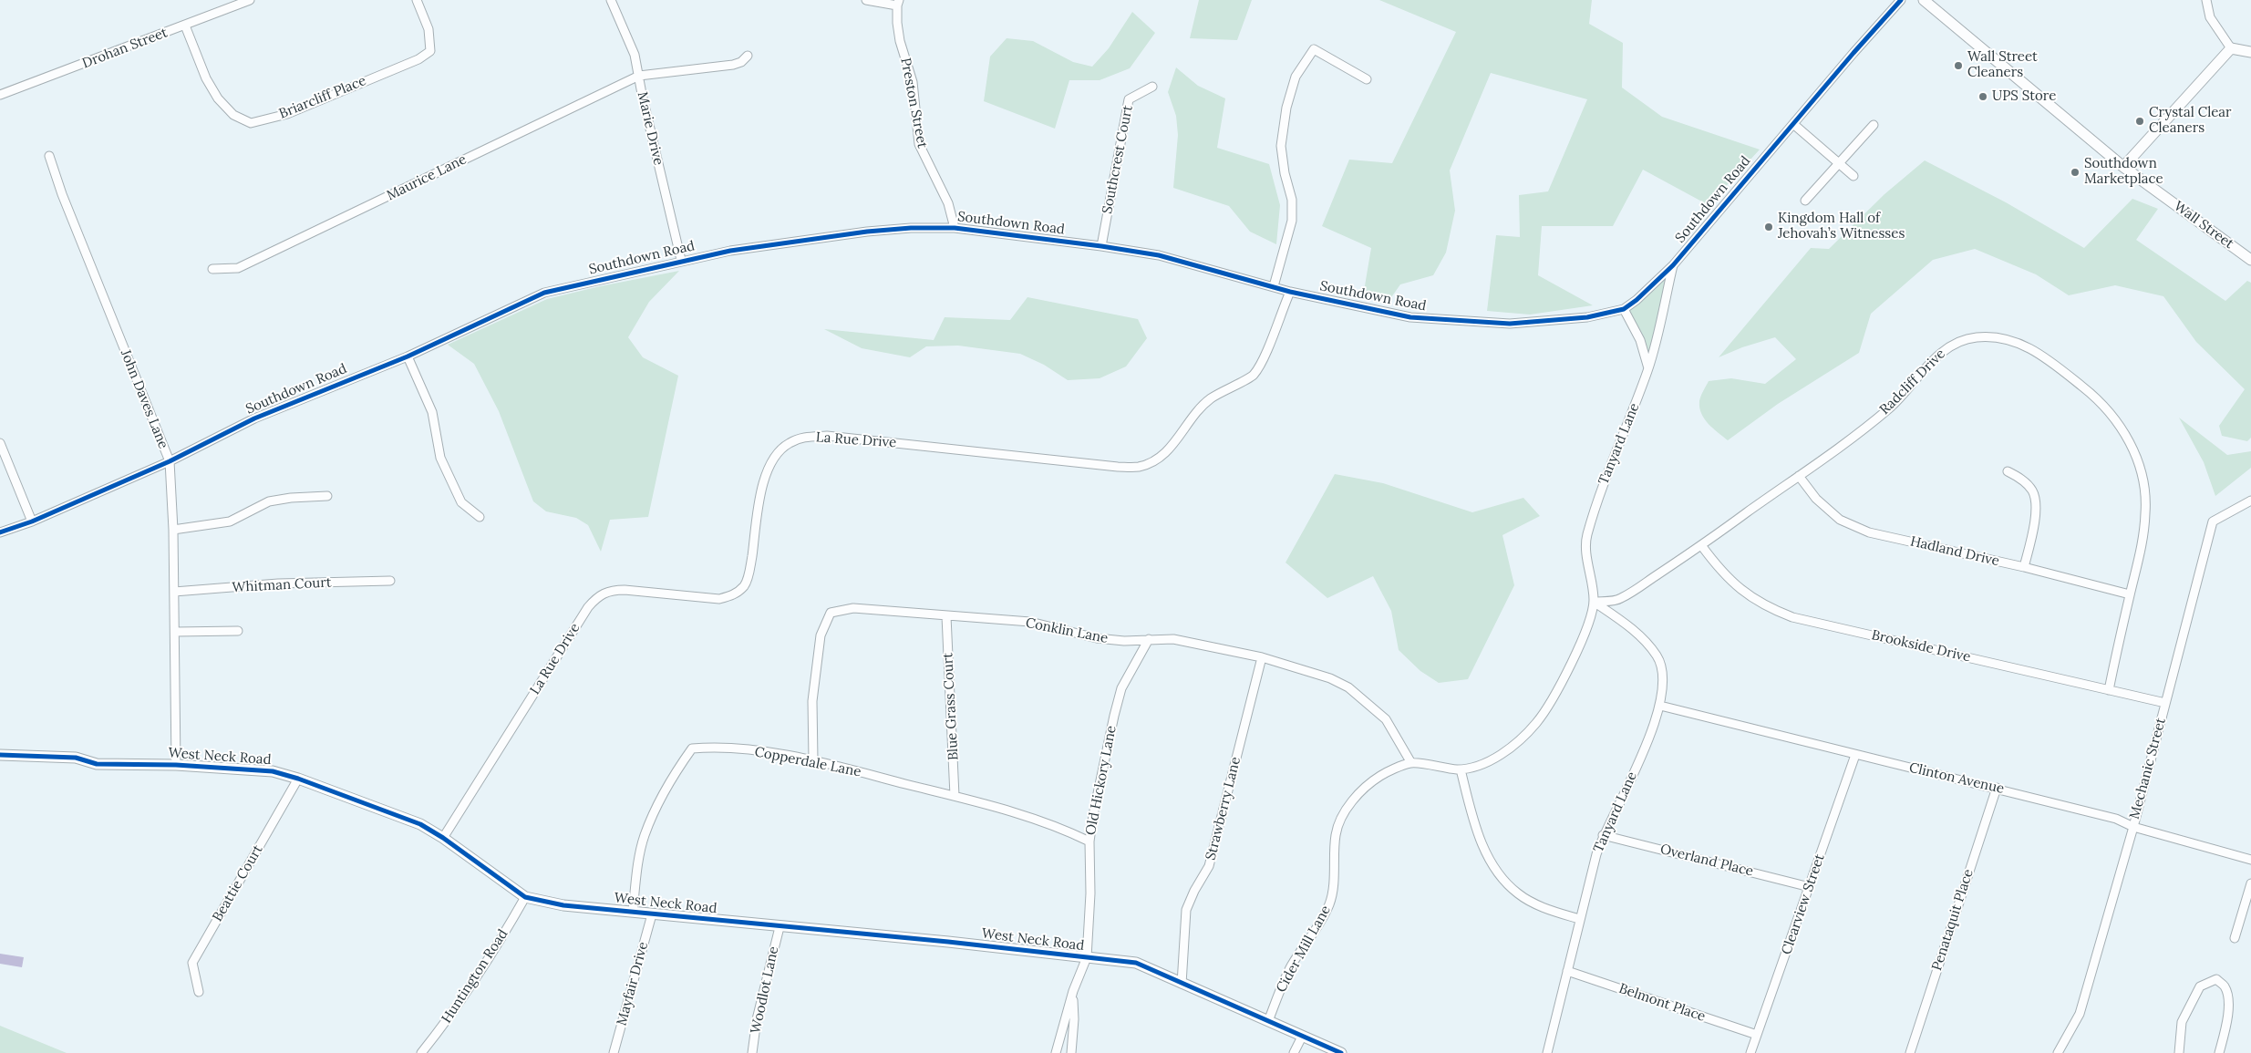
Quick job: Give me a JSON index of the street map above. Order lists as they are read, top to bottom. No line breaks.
{"streets":{"street":["Drohan Street","Briarcliff Place","Preston Street","Marie Drive","Southcrest Court","Maurice Lane","Southdown Road","Wall Street","Radcliff Drive","John Daves Lane","La Rue Drive","Tanyard Lane","Hadland Drive","Whitman Court","Conklin Lane","Brookside Drive","Blue Grass Court","West Neck Road","Copperdale Lane","Mechanic Street","Clinton Avenue","Old Hickory Lane","Strawberry Lane","Overland Place","Beattie Court","Clearview Street","Penataquit Place","Cider Mill Lane","Huntington Road","Mayfair Drive","Woodlot Lane","Belmont Place"]},"crossings":[["Drohan Street","Briarcliff Place"],["Preston Street","Southdown Road"],["Marie Drive","Maurice Lane"],["Marie Drive","Southdown Road"],["Southcrest Court","Southdown Road"],["Southdown Road","John Daves Lane"],["Southdown Road","La Rue Drive"],["Southdown Road","Tanyard Lane"],["Radcliff Drive","Tanyard Lane"],["Radcliff Drive","Hadland Drive"],["Radcliff Drive","Brookside Drive"],["John Daves Lane","Whitman Court"],["John Daves Lane","West Neck Road"],["La Rue Drive","West Neck Road"],["Tanyard Lane","Clinton Avenue"],["Tanyard Lane","Overland Place"],["Tanyard Lane","Cider Mill Lane"],["Tanyard Lane","Belmont Place"],["Conklin Lane","Blue Grass Court"],["Conklin Lane","Copperdale Lane"],["Conklin Lane","Old Hickory Lane"],["Conklin Lane","Strawberry Lane"],["Conklin Lane","Cider Mill Lane"],["Brookside Drive","Mechanic Street"],["Blue Grass Court","Copperdale Lane"],["West Neck Road","Copperdale Lane"],["West Neck Road","Old Hickory Lane"],["West Neck Road","Strawberry Lane"],["West Neck Road","Beattie Court"],["West Neck Road","Cider Mill Lane"],["West Neck Road","Huntington Road"],["West Neck Road","Mayfair Drive"],["West Neck Road","Woodlot Lane"],["Copperdale Lane","Old Hickory Lane"],["Mechanic Street","Clinton Avenue"],["Clinton Avenue","Clearview Street"],["Clinton Avenue","Penataquit Place"],["Overland Place","Clearview Street"],["Clearview Street","Belmont Place"]],"places":["Wall Street Cleaners","UPS Store","Crystal Clear Cleaners","Southdown Marketplace","Kingdom Hall of Jehovah’s Witnesses"]}
